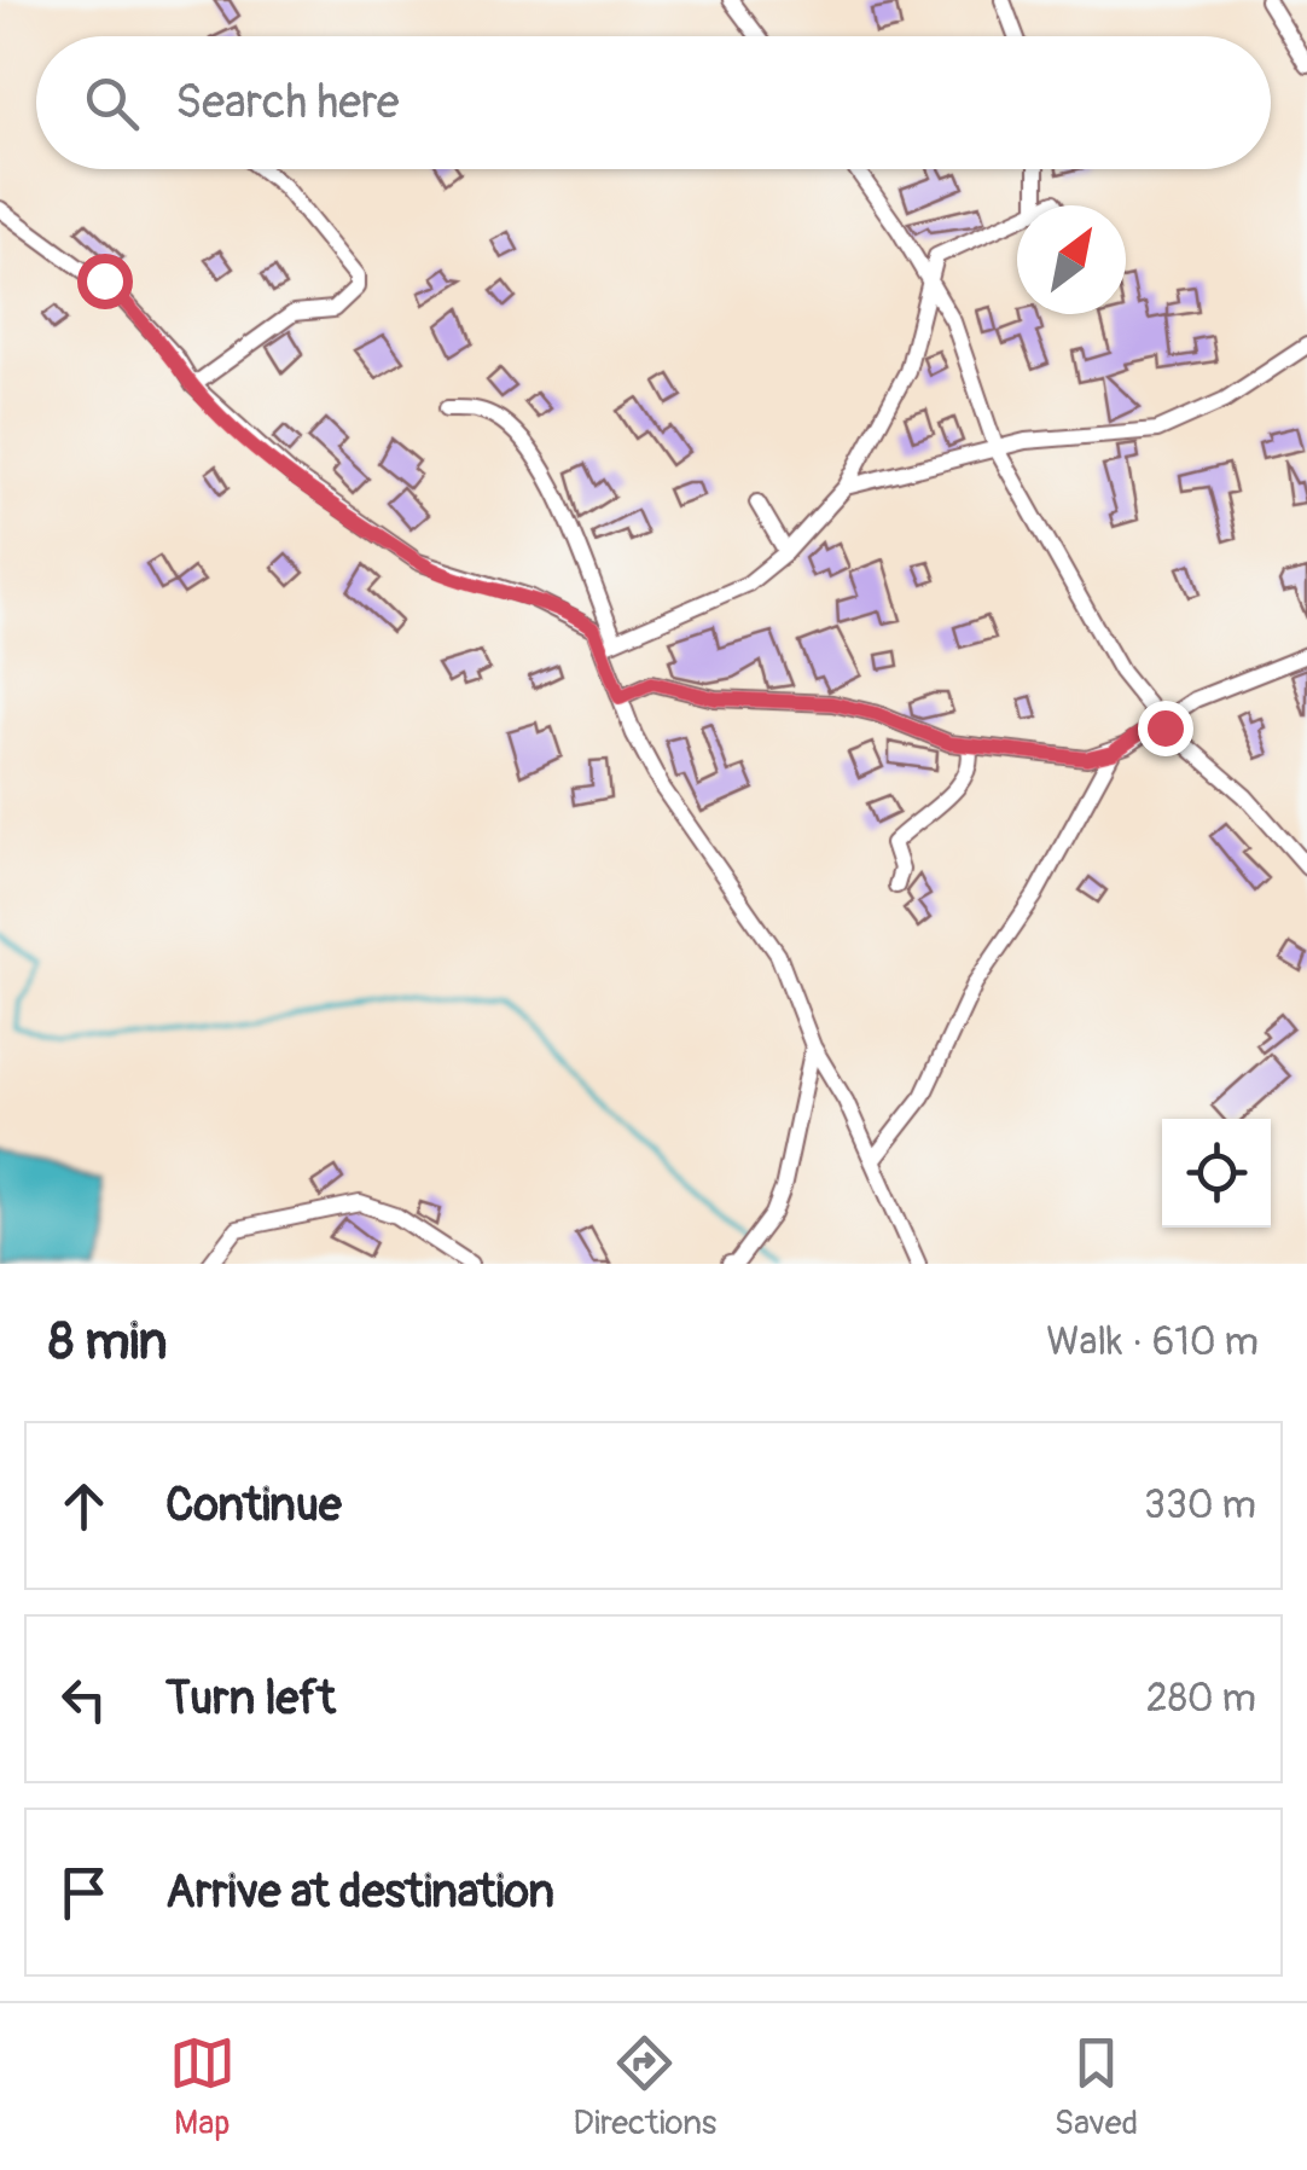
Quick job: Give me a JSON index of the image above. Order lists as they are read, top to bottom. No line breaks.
{"north":"top right","page":{"search":"Search here","heading":["8 min","Walk · 610 m"],"list":[["Continue","330 m"],["Turn left","280 m"],"Arrive at destination"],"nav":["Map","Directions","Saved"]}}
